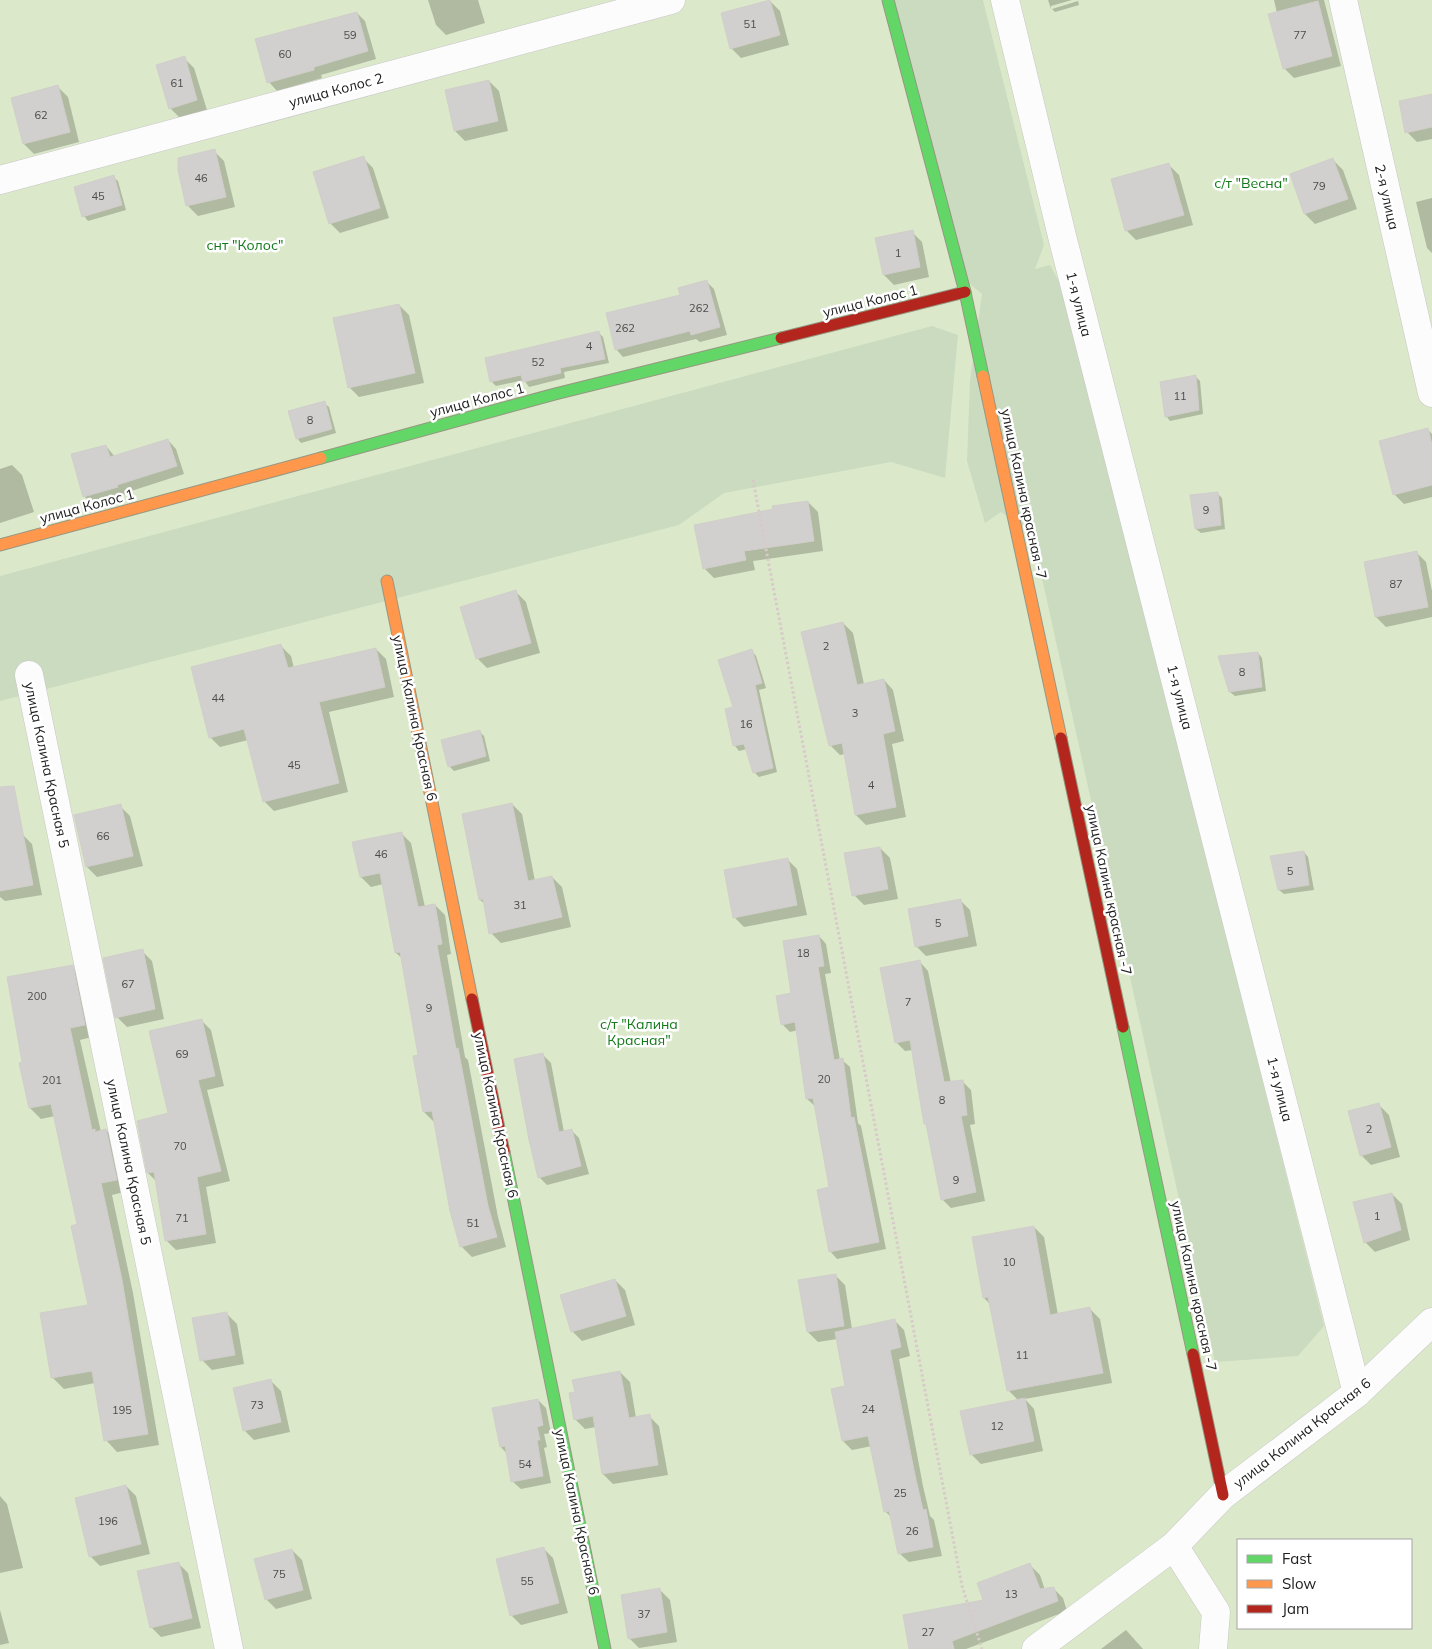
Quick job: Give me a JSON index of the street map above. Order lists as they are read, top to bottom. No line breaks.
{"streets":{"street":["улица Колос 2","2-я улица","улица Колос 1","1-я улица","улица Калина красная -7","улица Калина Красная 6","улица Калина Красная 5"]},"crossings":[["улица Колос 1","улица Калина красная -7"],["1-я улица","улица Калина Красная 6"],["улица Калина красная -7","улица Калина Красная 6"]],"parks":["с/т \"Весна\"","снт \"Колос\"","с/т \"Калина Красная\""],"house_numbers":["51","59","77","60","61","62","46","79","45","1","262","262","4","52","11","8","9","87","2","8","44","3","16","45","4","66","46","5","31","5","18","67","200","7","9","69","20","201","8","2","70","9","1","71","51","10","11","73","24","195","12","54","25","196","26","75","55","13","37","27"],"legend":["Fast","Slow","Jam"]}
